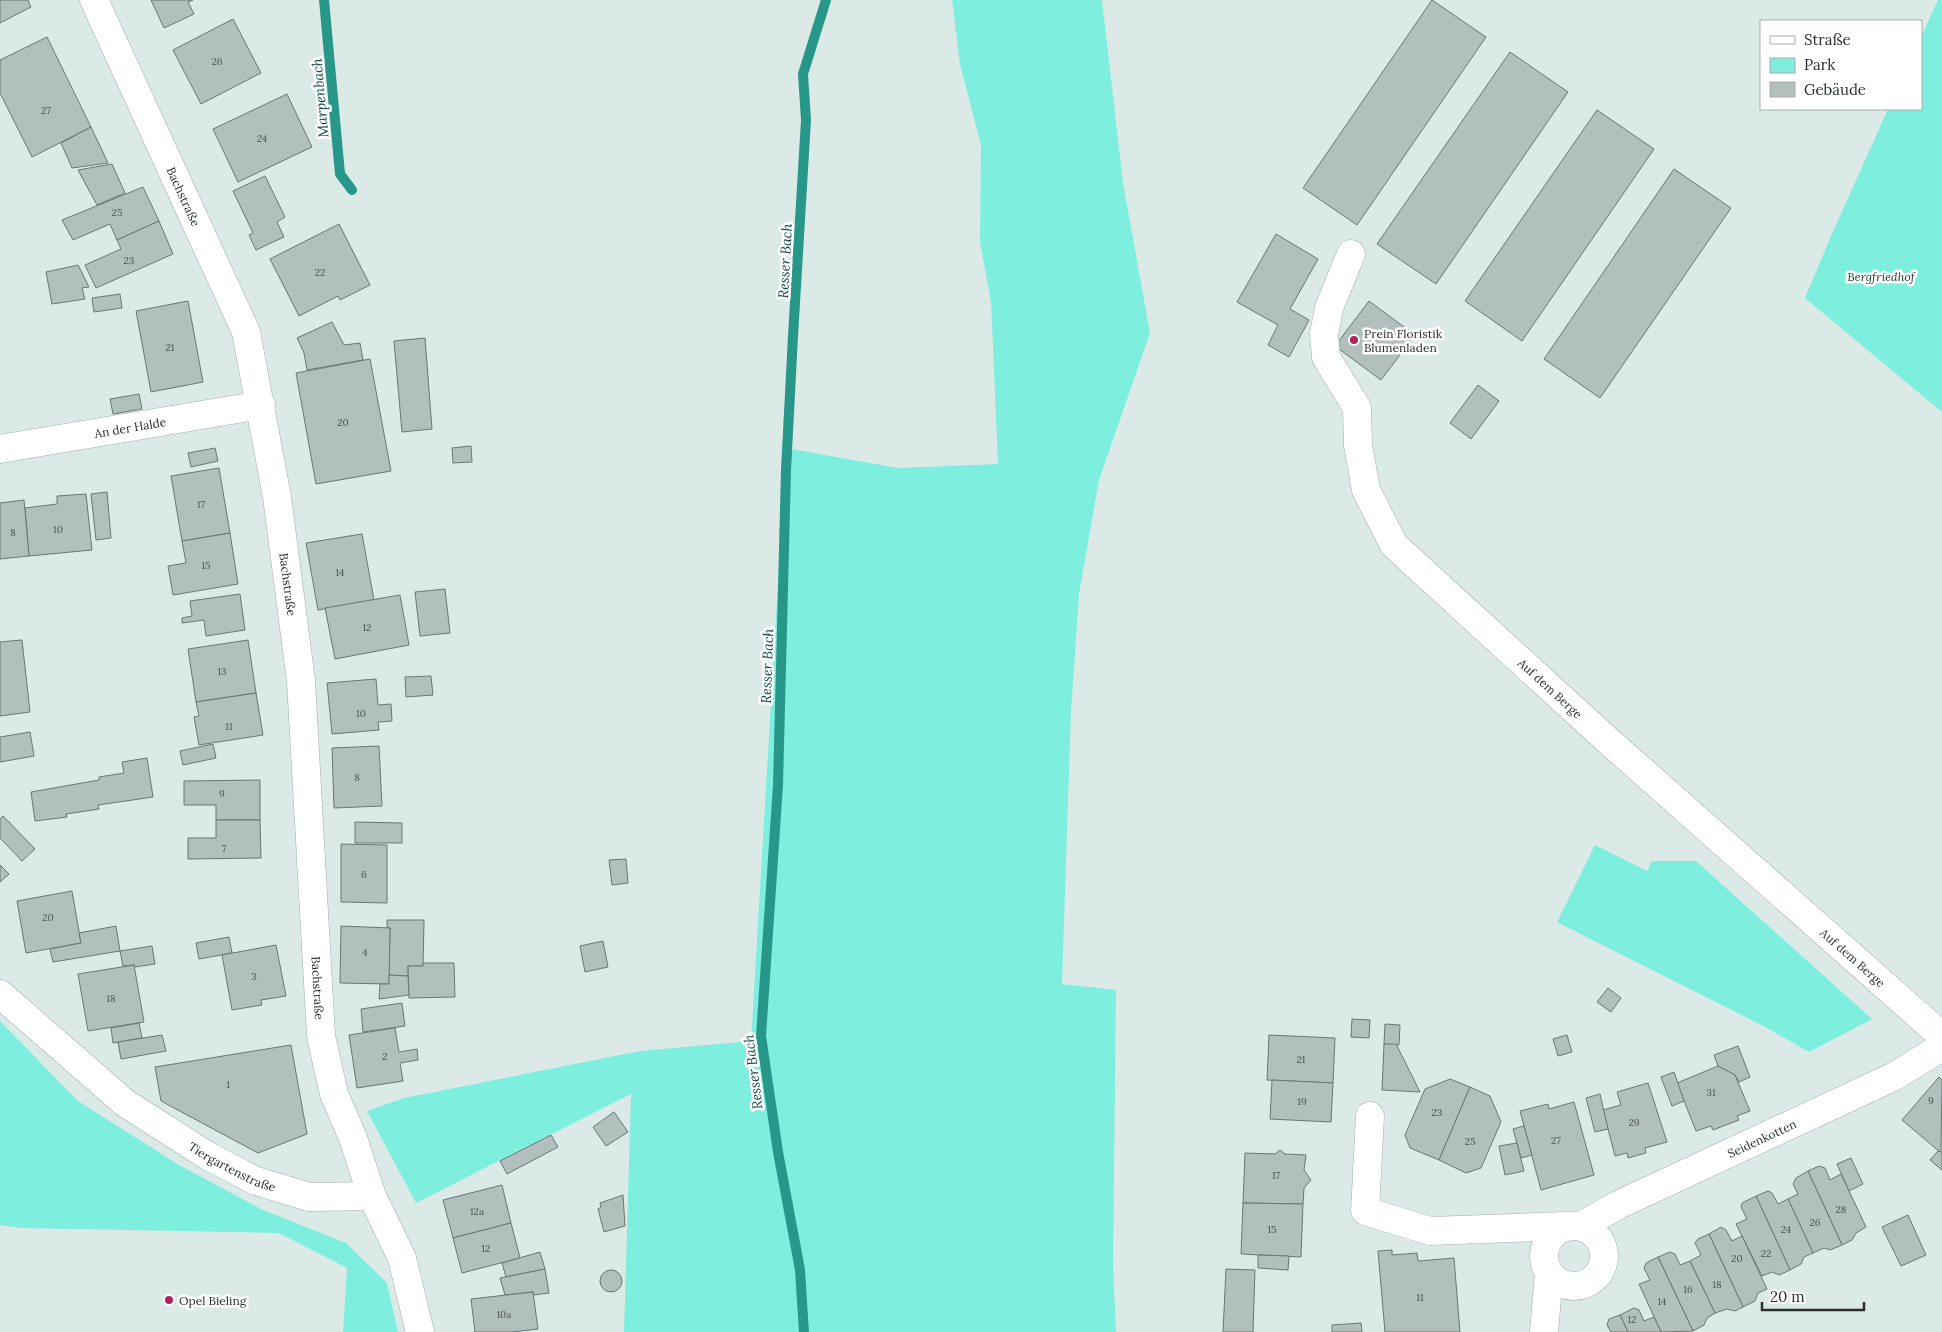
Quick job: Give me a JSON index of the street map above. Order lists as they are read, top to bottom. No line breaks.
{"streets":{"street":["Bachstraße","An der Halde","Auf dem Berge","Seidenkotten","Tiergartenstraße"]},"crossings":[["Bachstraße","An der Halde"],["Bachstraße","Tiergartenstraße"]],"water":["Marpenbach","Resser Bach"],"parks":["Bergfriedhof"],"places":["Prein Floristik Blumenladen","Opel Bieling"],"house_numbers":["26","27","24","25","23","22","21","20","17","10","8","15","14","12","13","10","11","8","9","7","6","20","4","3","18","2","21","1","31","9","19","23","29","27","25","17","28","12a","26","15","24","12","22","20","18","16","11","14","10a","12"],"legend":["Straße","Park","Gebäude"],"scale_bar":"20 m"}
